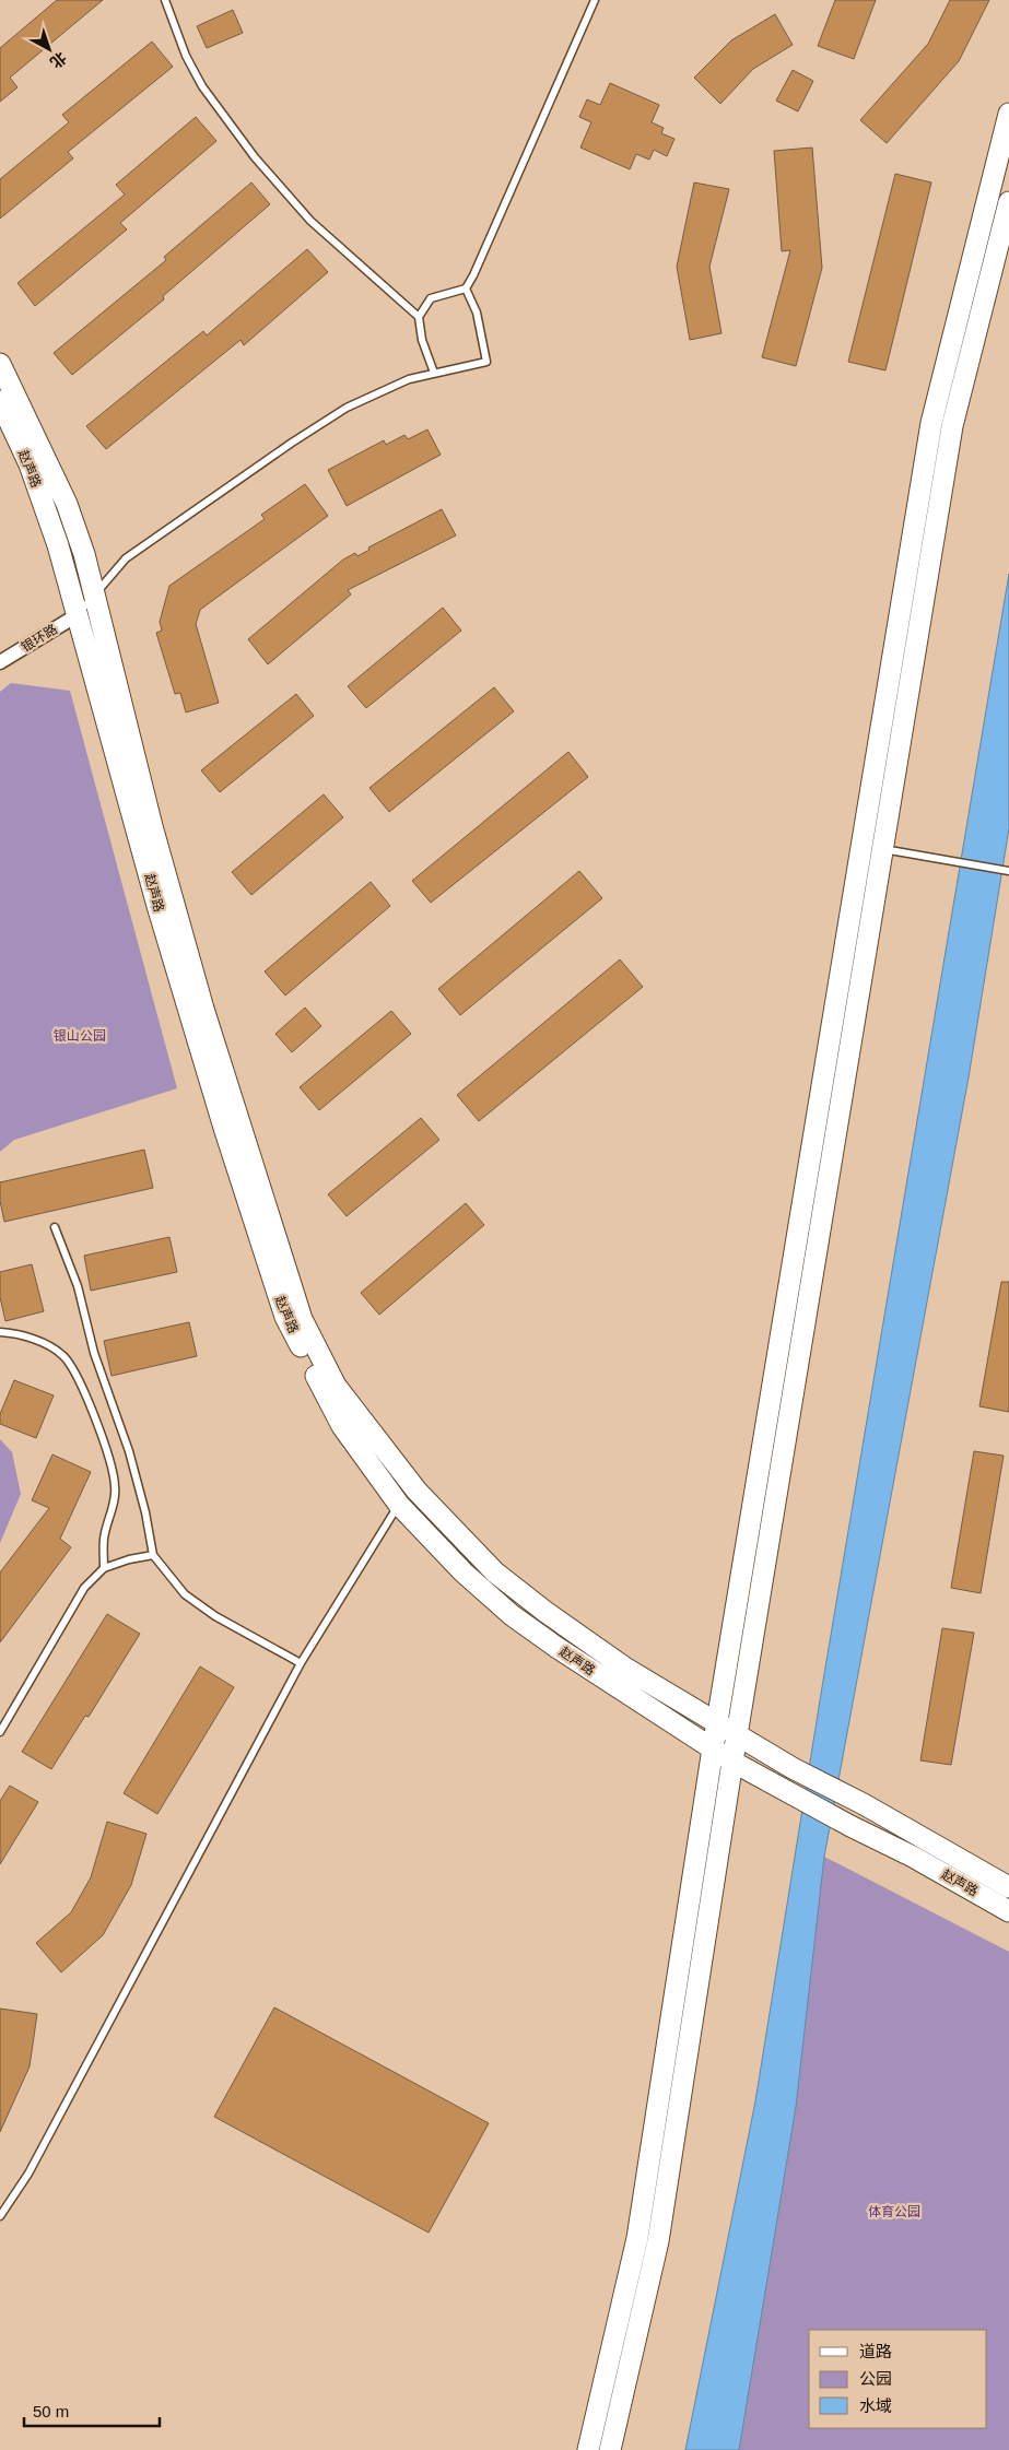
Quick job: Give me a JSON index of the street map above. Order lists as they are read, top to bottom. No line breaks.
{"streets":{"main road":["赵声路"],"street":["银环路"]},"crossings":[["赵声路","银环路"]],"parks":["银山公园","体育公园"],"legend":["道路","公园","水域"],"scale_bar":"50 m","north":"bottom right"}
